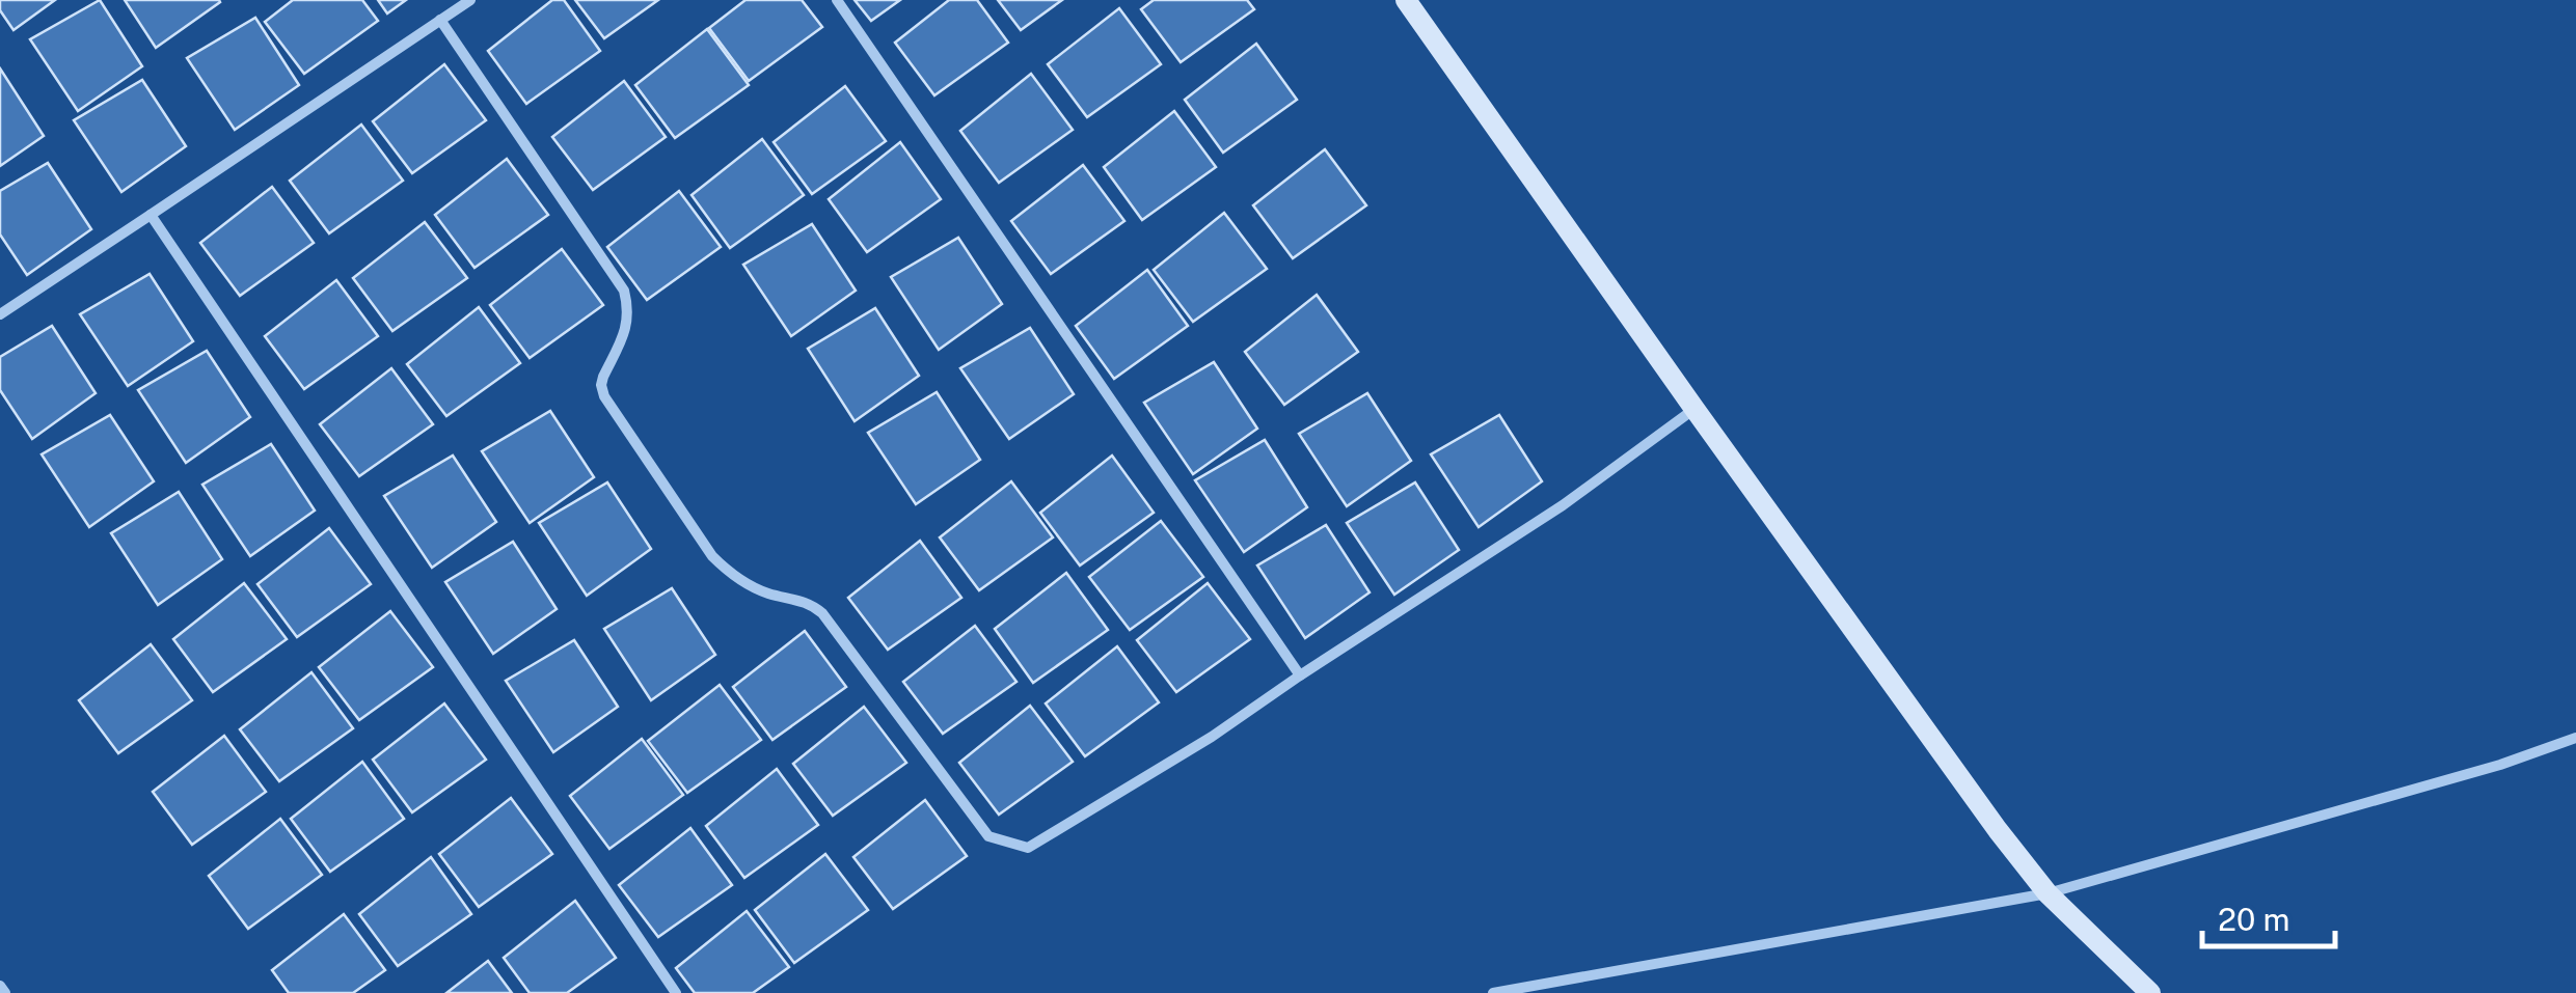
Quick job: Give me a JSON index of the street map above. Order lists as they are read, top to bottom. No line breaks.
{"scale_bar":"20 m"}
